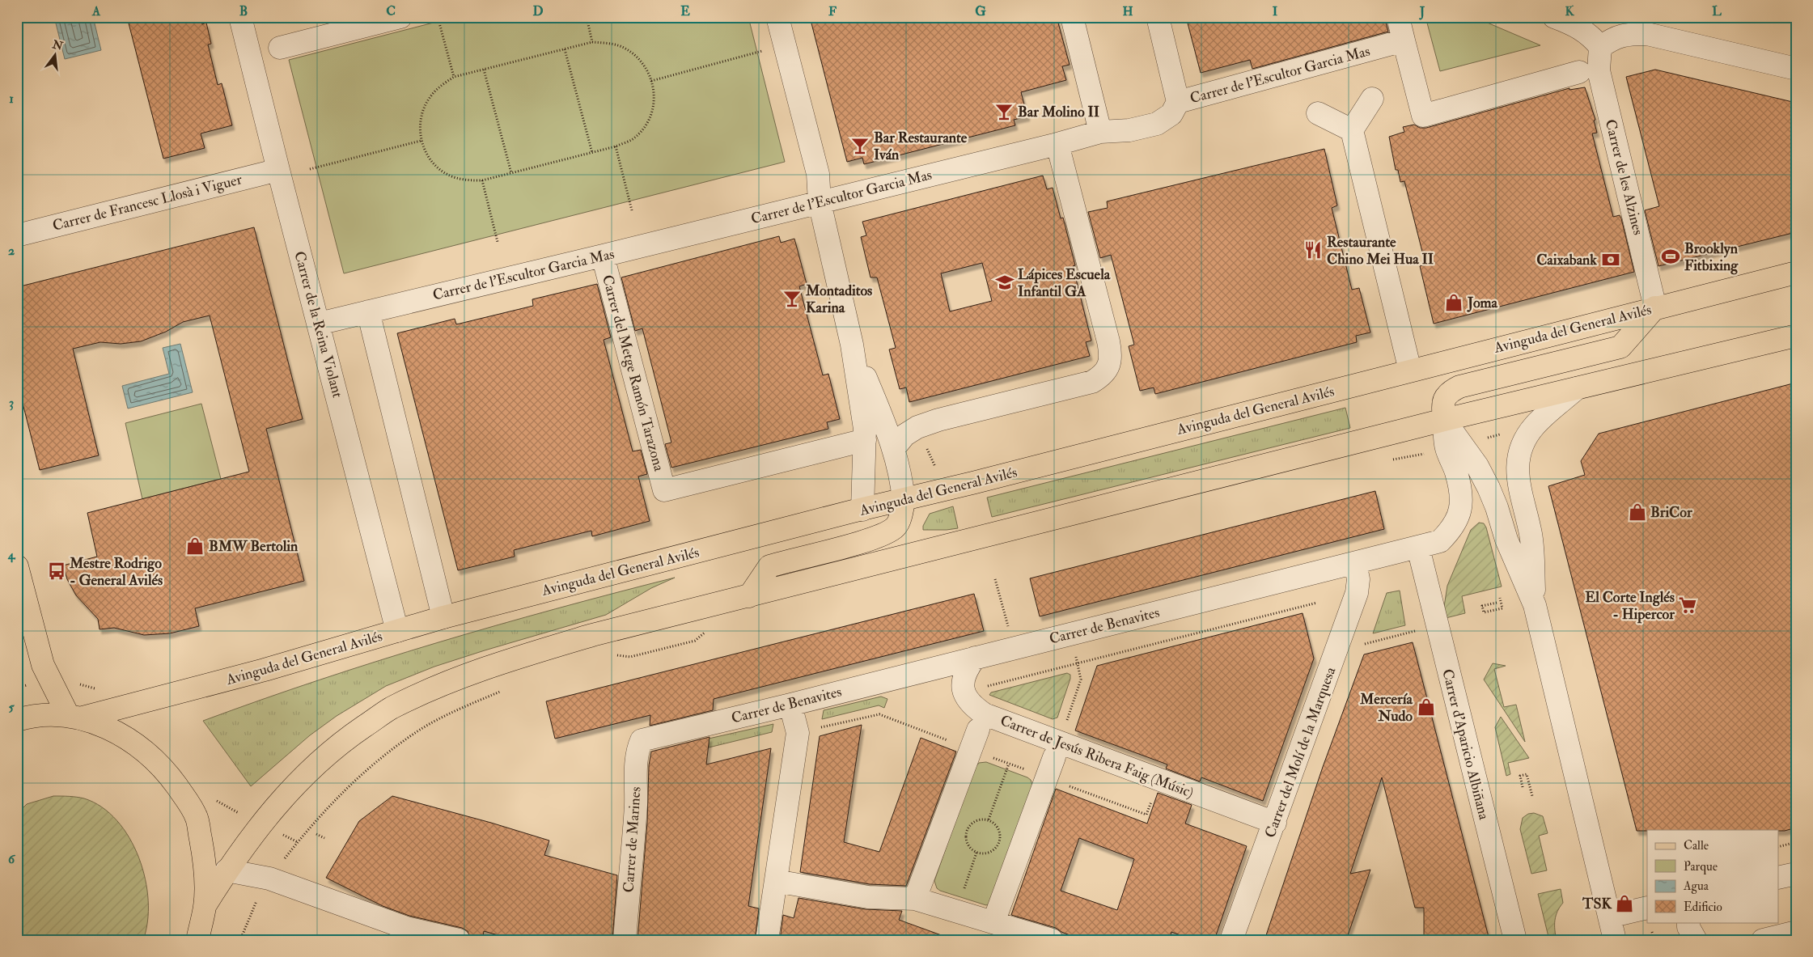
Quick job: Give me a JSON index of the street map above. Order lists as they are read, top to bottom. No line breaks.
{"streets":{"main road":["Avinguda del General Avilés"],"street":["Carrer de l'Escultor Garcia Mas","Carrer de les Alzines","Carrer de Francesc Llosà i Viguer","Carrer de la Reina Violant","Carrer del Metge Ramón Tarazona","Carrer de Benavites","Carrer d'Aparicio Albiñana","Carrer del Molí de la Marquesa","Carrer de Jesús Ribera Faig (Músic)","Carrer de Marines"]},"crossings":[["Carrer de l'Escultor Garcia Mas","Carrer de la Reina Violant"],["Carrer de l'Escultor Garcia Mas","Carrer del Metge Ramón Tarazona"],["Carrer de les Alzines","Avinguda del General Avilés"],["Carrer de Francesc Llosà i Viguer","Carrer de la Reina Violant"],["Carrer de la Reina Violant","Avinguda del General Avilés"],["Carrer de Benavites","Carrer d'Aparicio Albiñana"],["Carrer de Benavites","Carrer del Molí de la Marquesa"],["Carrer de Benavites","Carrer de Jesús Ribera Faig (Músic)"],["Carrer de Benavites","Carrer de Marines"],["Carrer del Molí de la Marquesa","Carrer de Jesús Ribera Faig (Músic)"]],"places":{"bar":["Bar Molino II","Bar Restaurante Iván","Montaditos Karina"],"restaurant":["Restaurante Chino Mei Hua II"],"sports":["Brooklyn Fitbixing"],"bank":["Caixabank"],"school or university":["Lápices Escuela Infantil GA"],"shop":["Joma","BriCor","BMW Bertolin","Mercería Nudo","TSK"],"bus stop":["Mestre Rodrigo - General Avilés"],"supermarket":["El Corte Inglés - Hipercor"]},"legend":["Calle","Parque","Agua","Edificio"],"north":"top","grid":{"columns":["A","B","C","D","E","F","G","H","I","J","K","L"],"rows":["1","2","3","4","5","6"]}}
